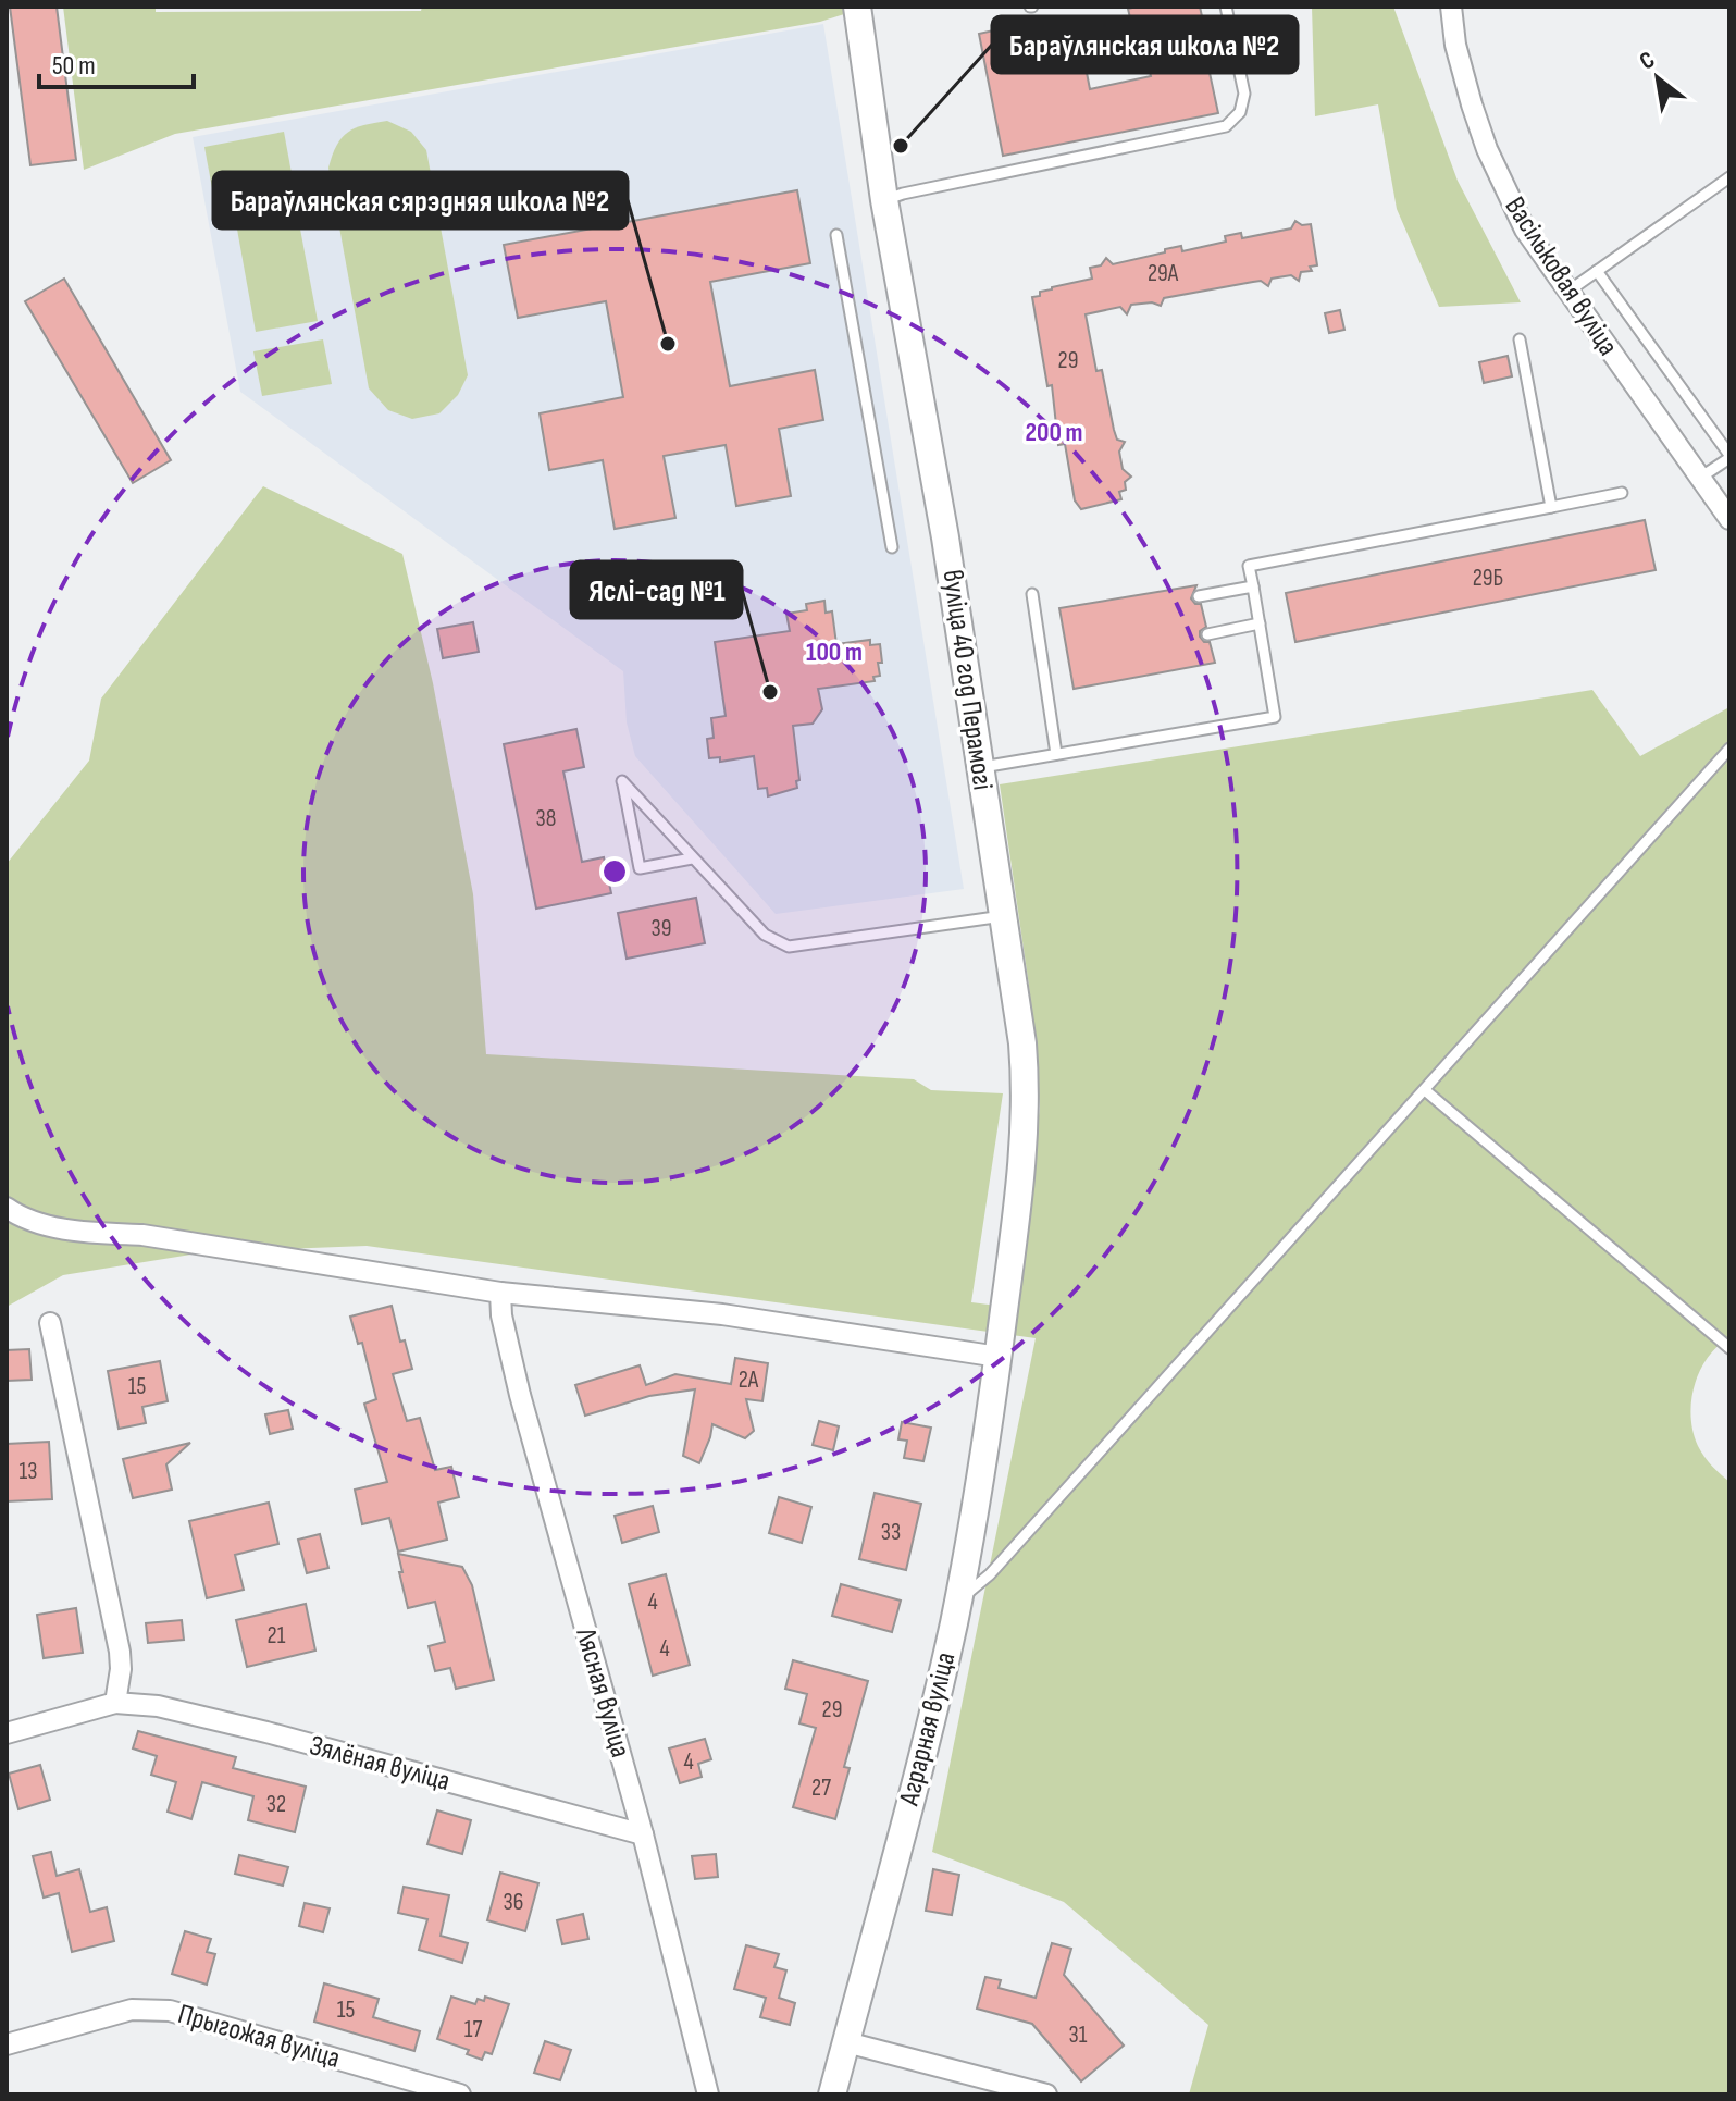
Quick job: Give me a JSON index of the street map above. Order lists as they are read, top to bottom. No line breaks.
{"streets":{"street":["Васільковая вуліца","вуліца 40 год Перамогі","Лясная вуліца","Аграрная вуліца","Зялёная вуліца","Прыгожая вуліца"]},"crossings":[["вуліца 40 год Перамогі","Аграрная вуліца"],["Лясная вуліца","Зялёная вуліца"]],"places":["Бараўлянская школа №2","Бараўлянская сярэдняя школа №2","Яслі-сад №1"],"house_numbers":["29А","29","29Б","38","39","2А","15","13","33","4","21","4","29","4","27","32","36","15","17","31"],"scale_bar":"50 m","north":"top left","rings":["200 m","100 m"]}
